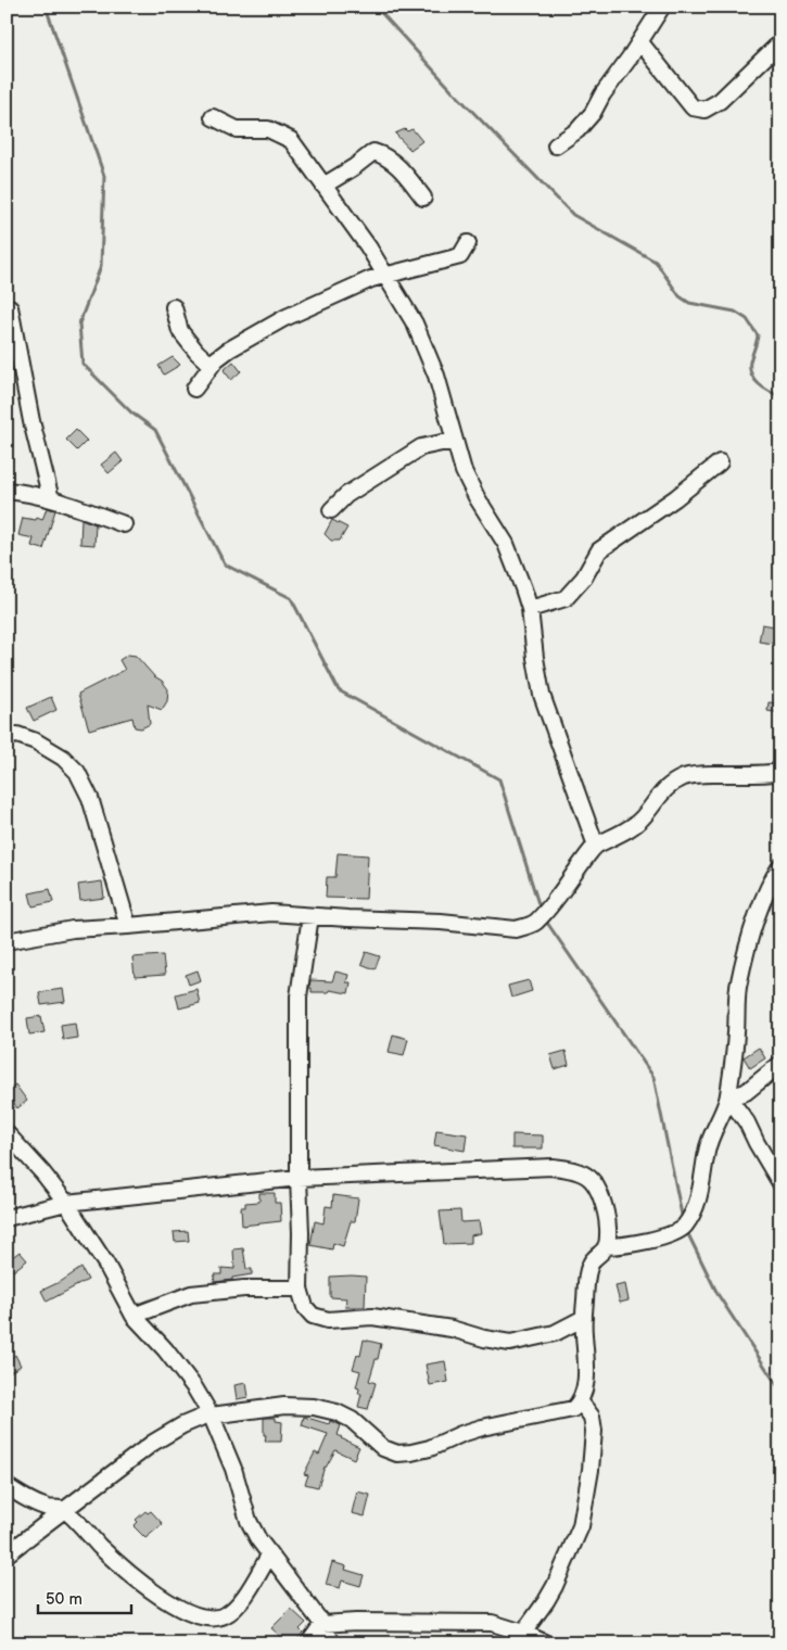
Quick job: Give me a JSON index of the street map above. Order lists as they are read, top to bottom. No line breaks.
{"scale_bar":"50 m"}
